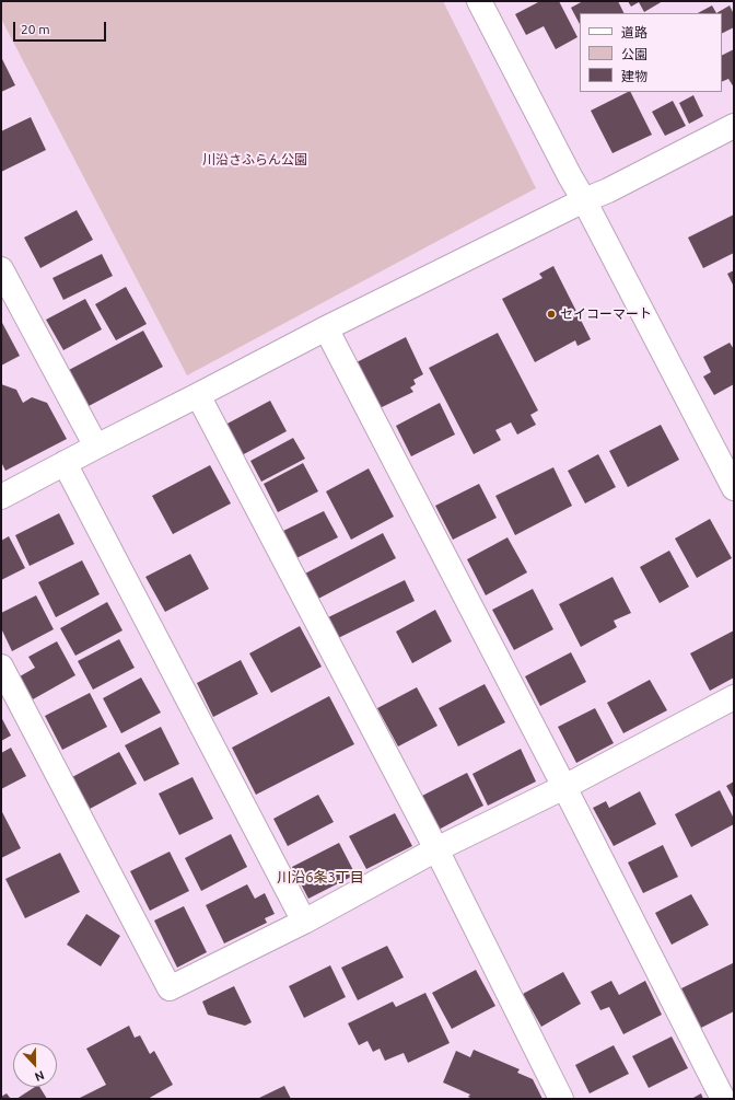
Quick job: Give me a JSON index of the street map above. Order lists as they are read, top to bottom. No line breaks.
{"districts":["川沿6条3丁目"],"parks":["川沿さふらん公園"],"places":["セイコーマート"],"legend":["道路","公園","建物"],"scale_bar":"20 m","north":"bottom"}
